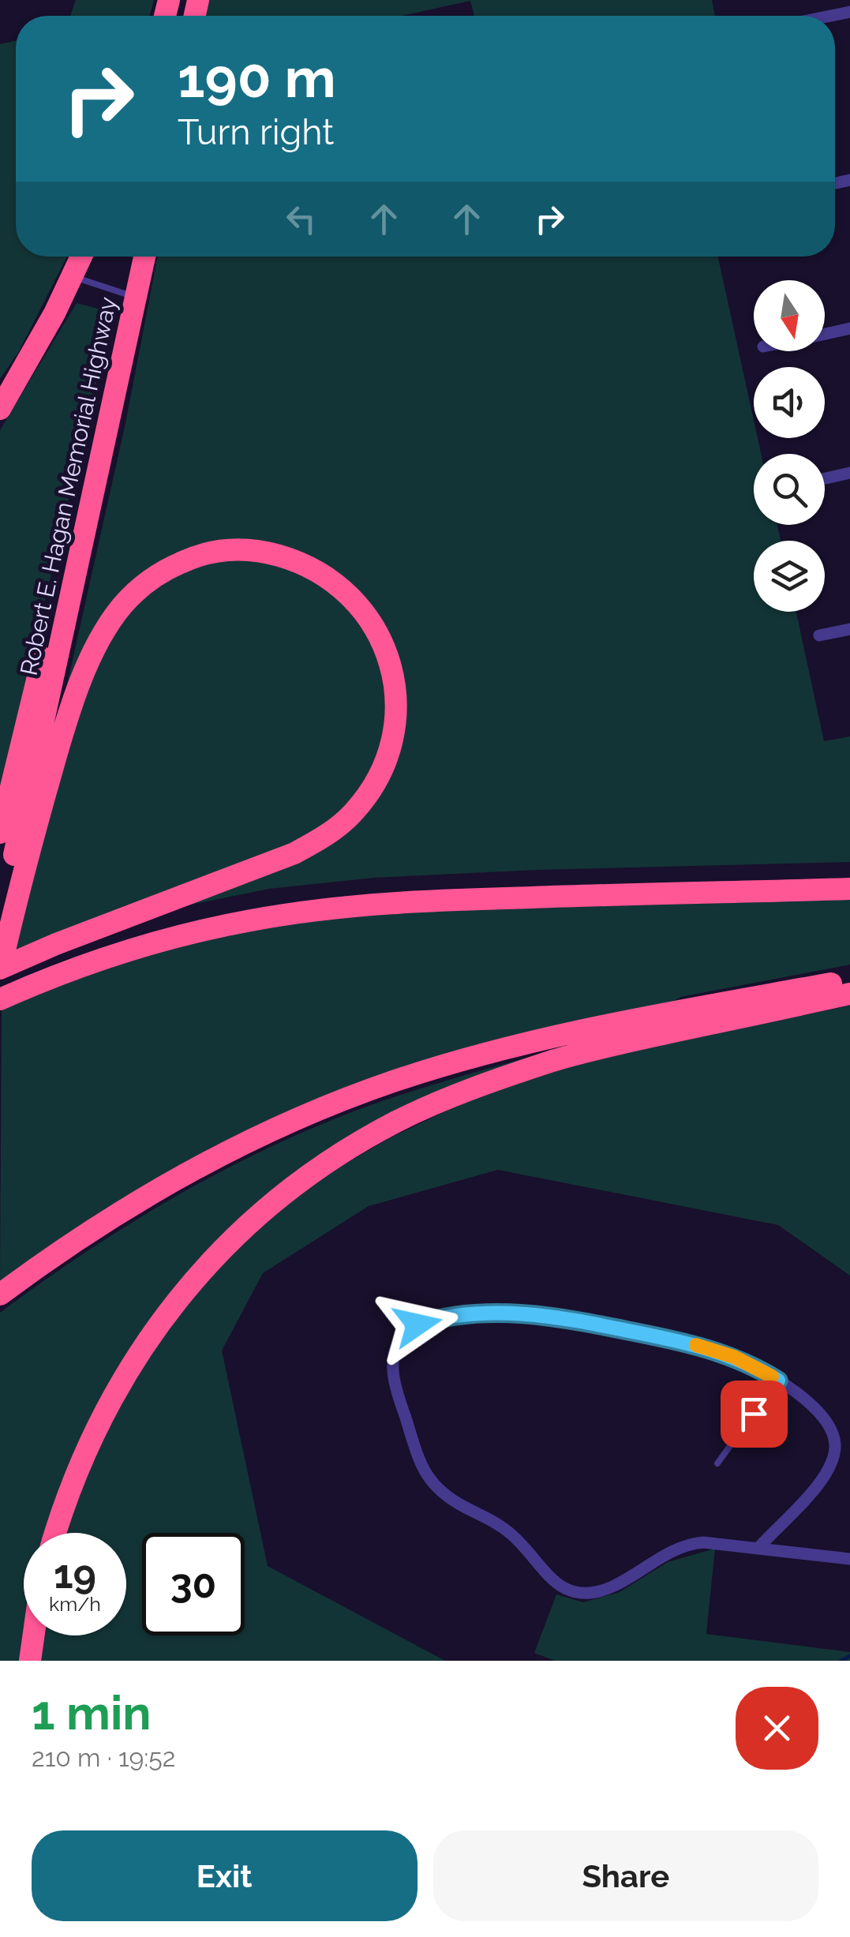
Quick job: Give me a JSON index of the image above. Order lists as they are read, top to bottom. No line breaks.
{"streets":{"highway":["Robert E. Hagan Memorial Highway"]},"north":"bottom","page":{"turn":["190 m","Turn right"],"speed":"19 km/h","limit":"30","heading":["1 min","210 m · 19:52"],"buttons":["Exit","Share"]}}
